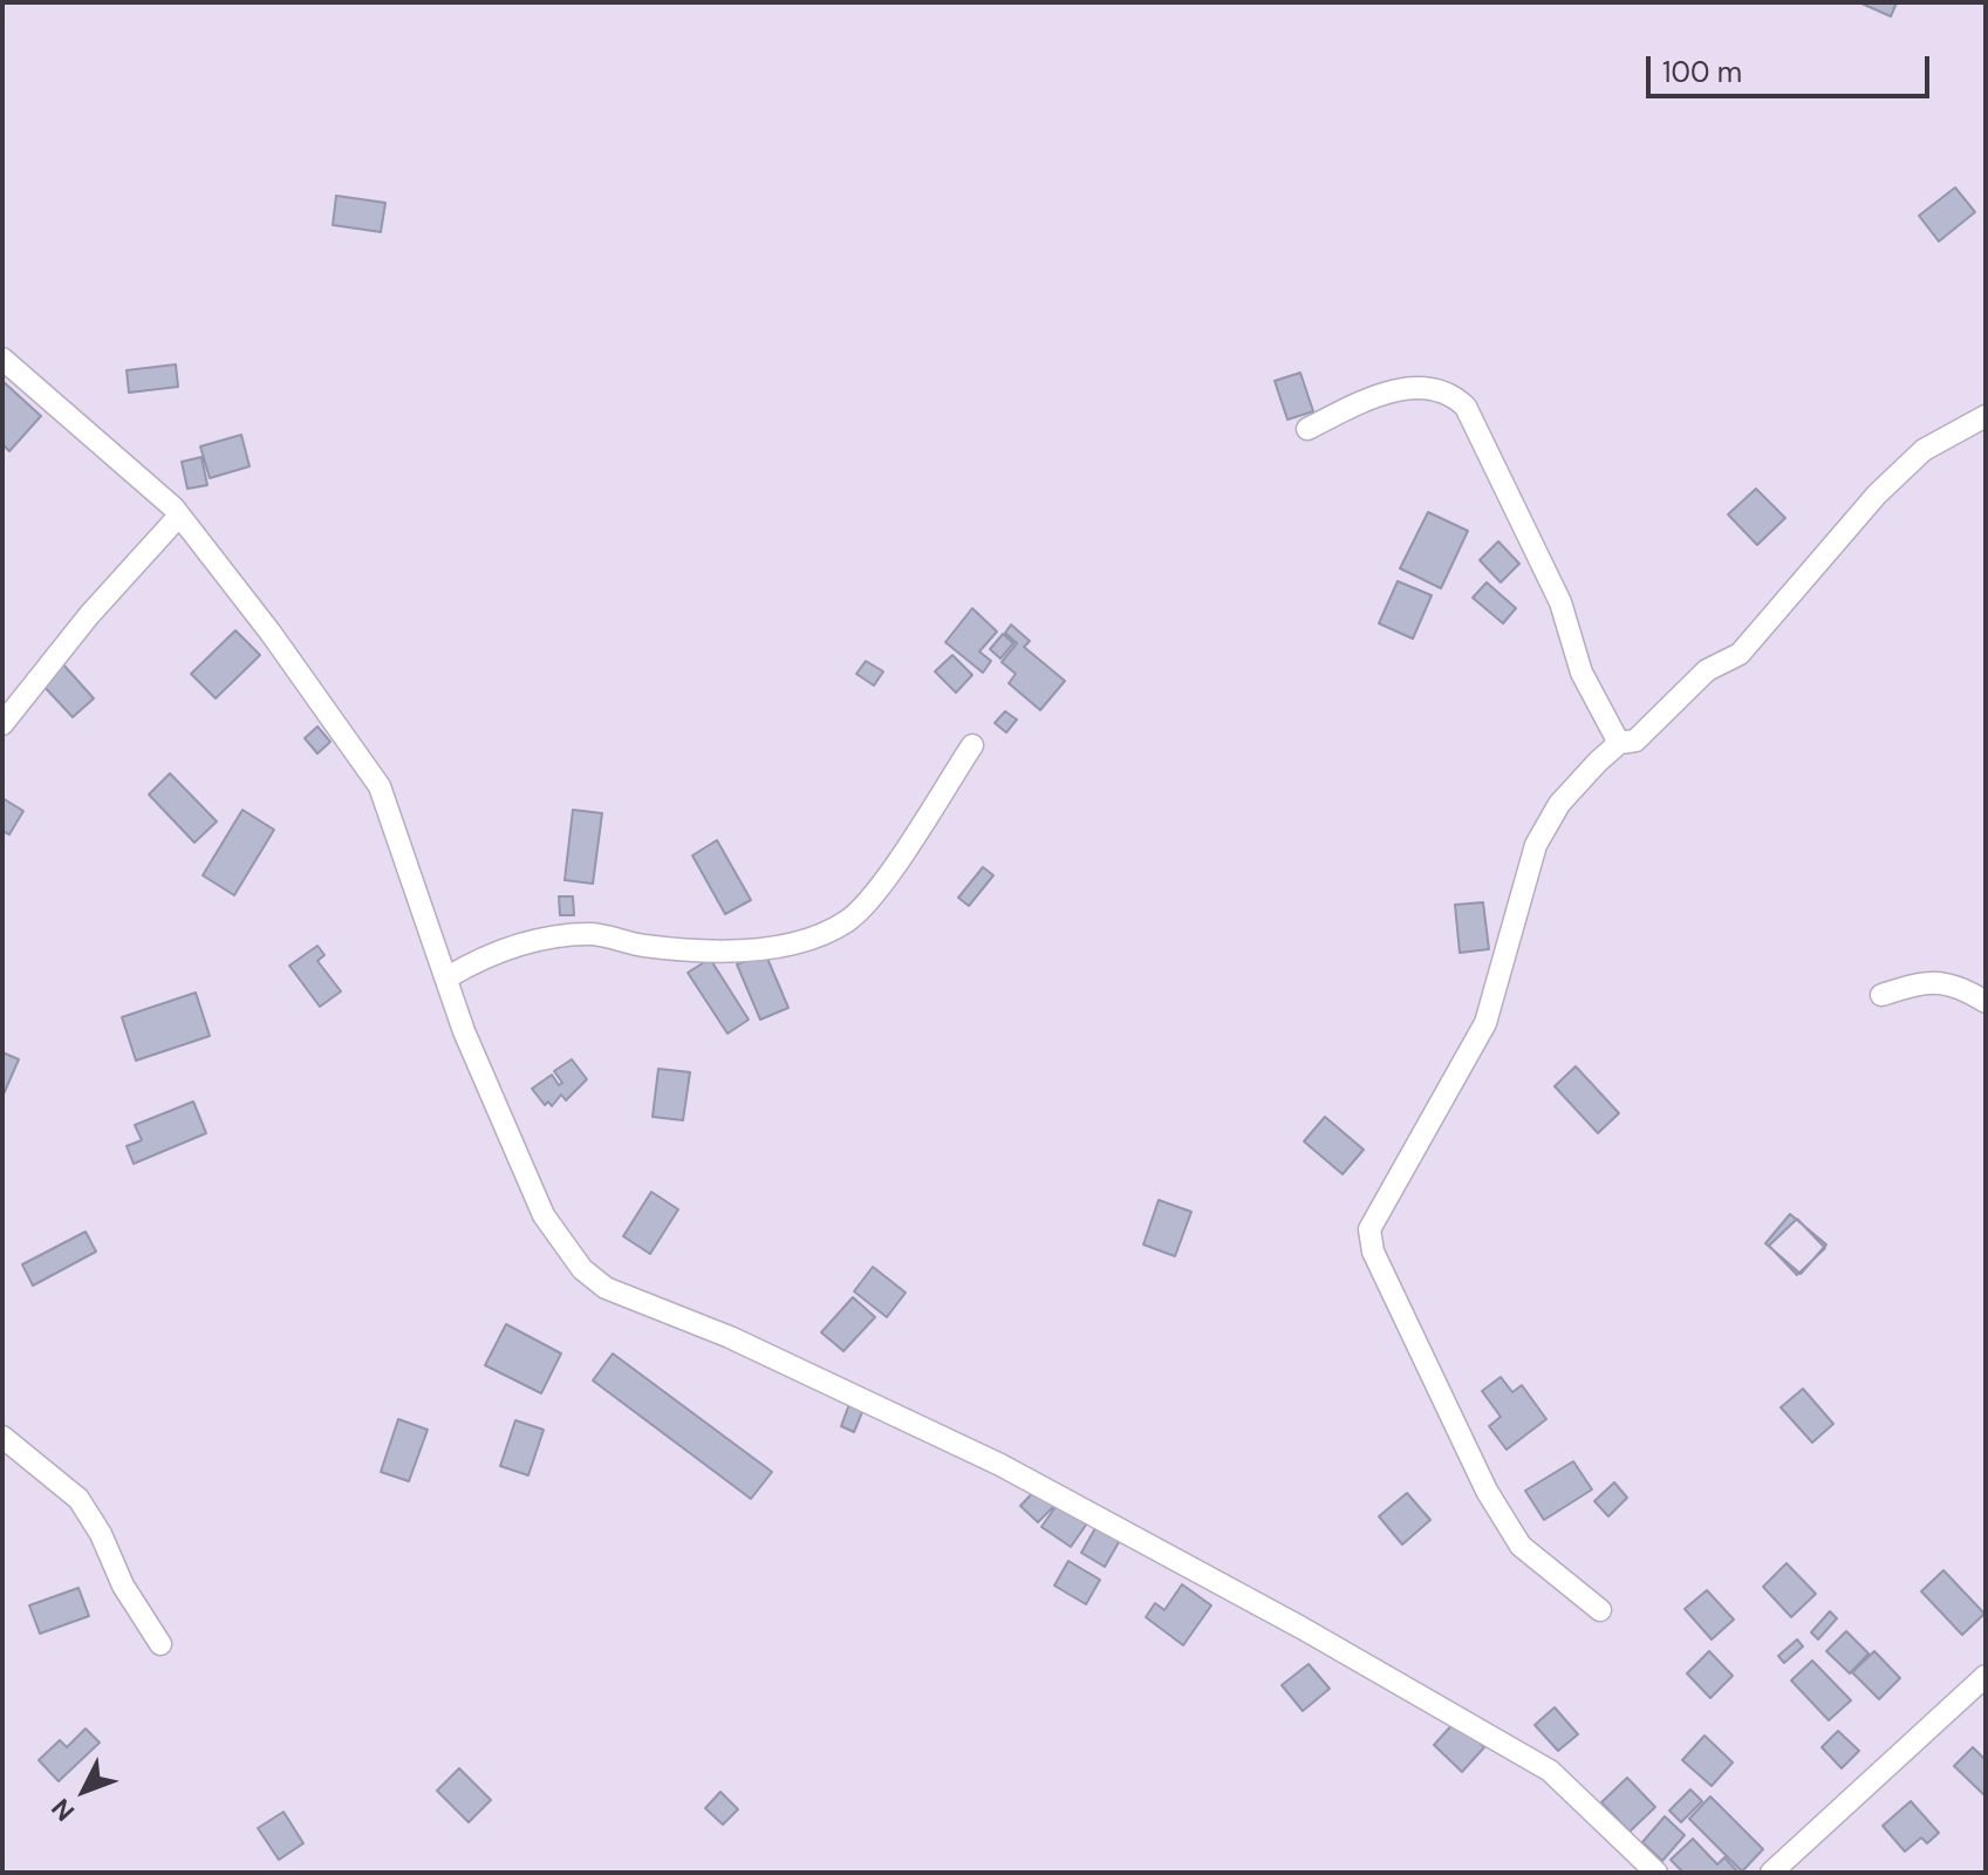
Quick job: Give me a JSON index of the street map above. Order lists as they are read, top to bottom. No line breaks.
{"scale_bar":"100 m","north":"bottom left"}
